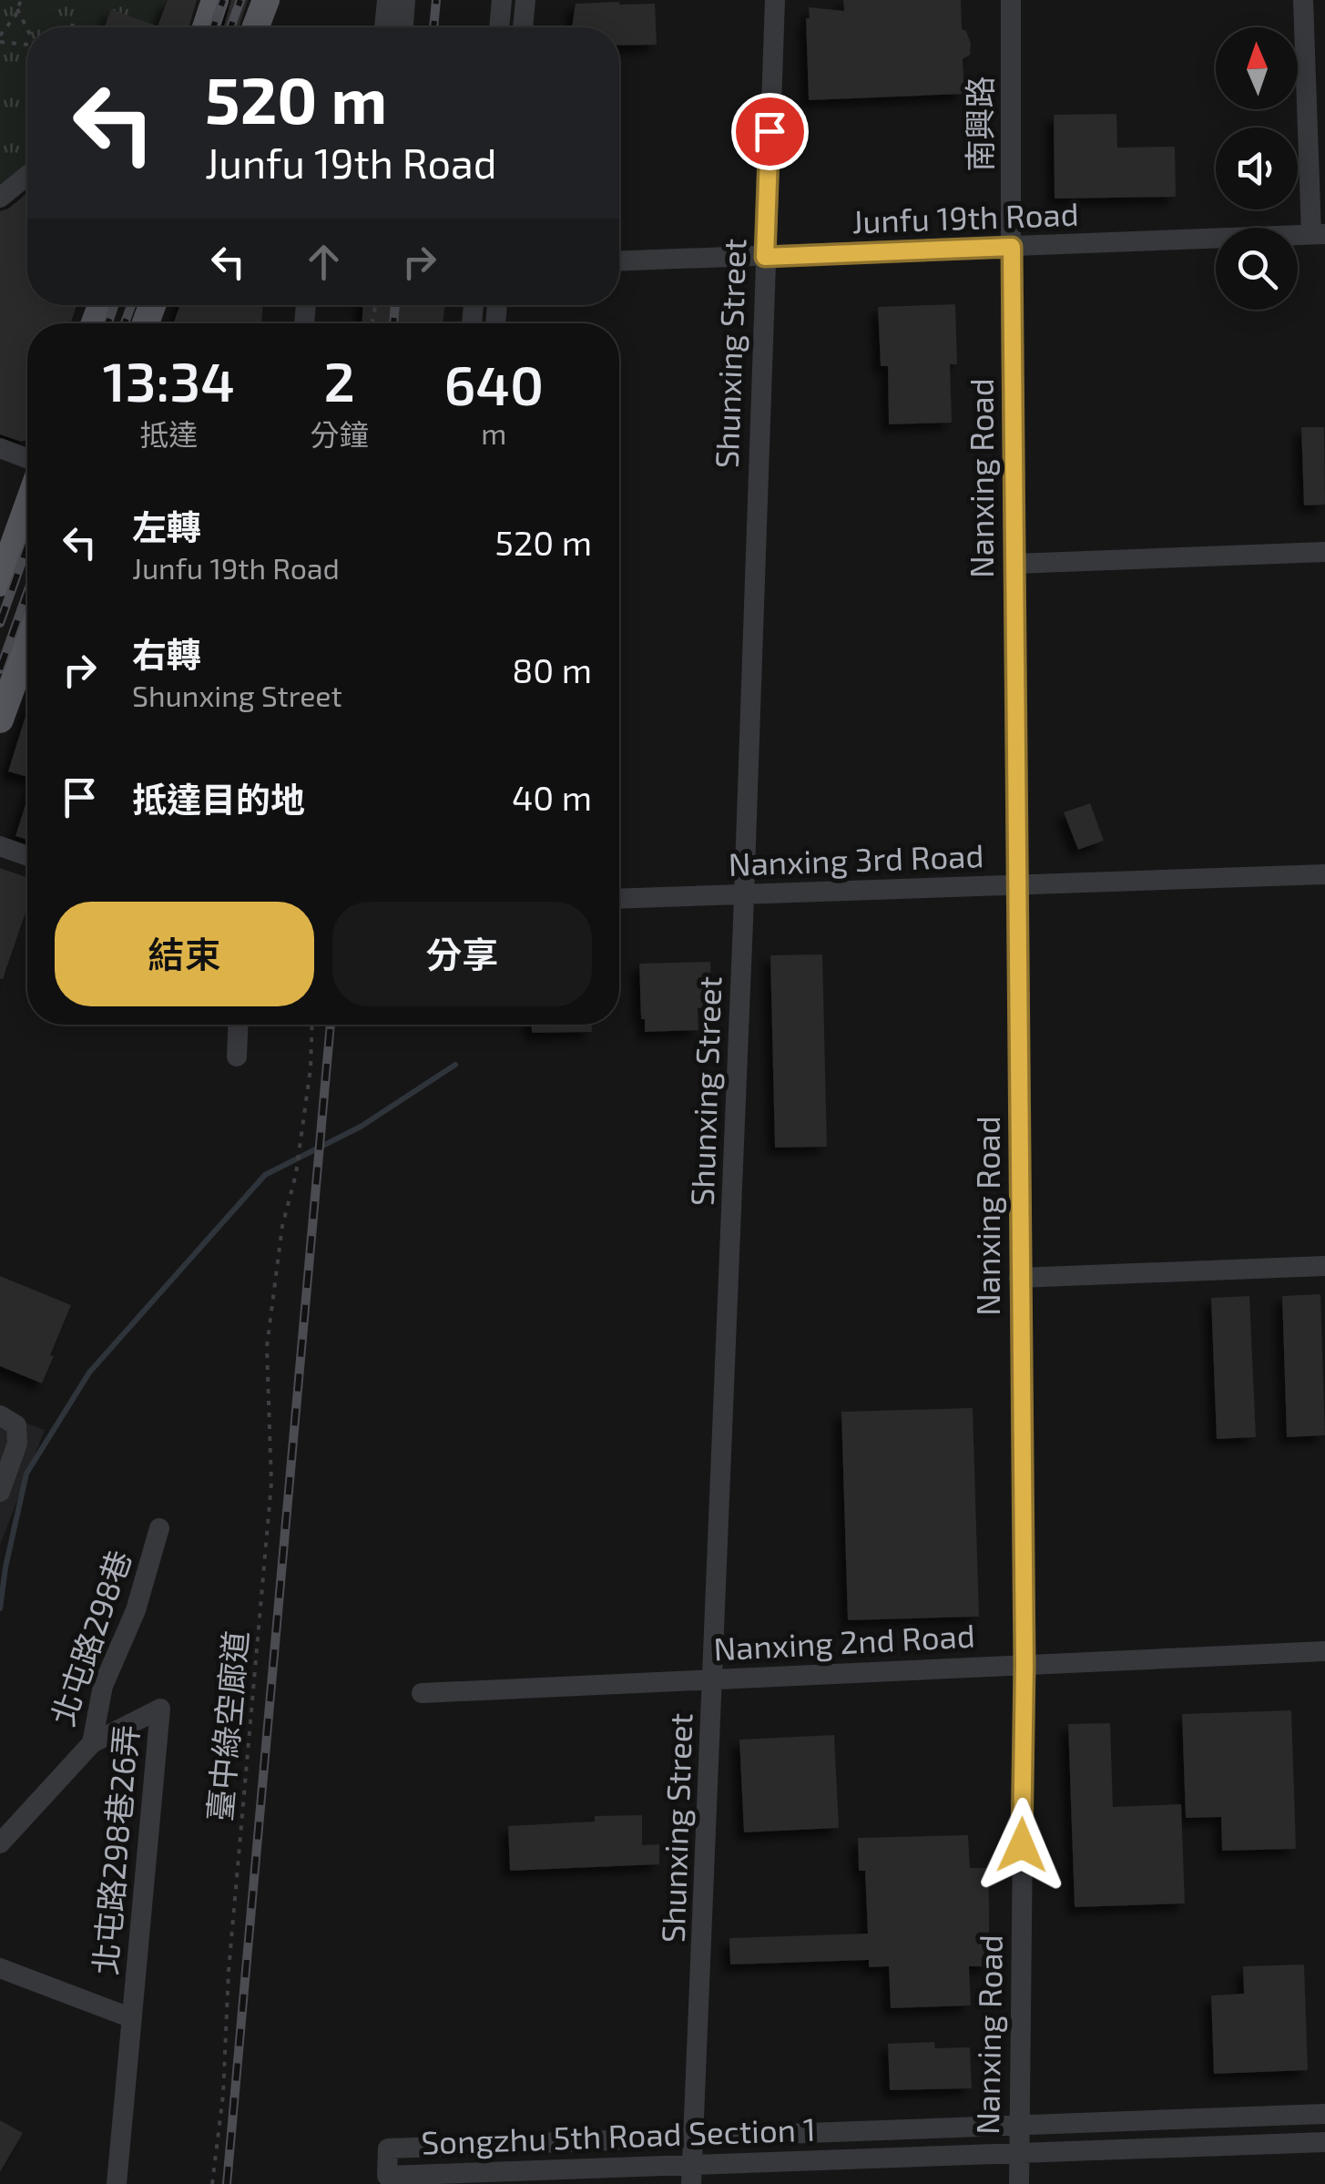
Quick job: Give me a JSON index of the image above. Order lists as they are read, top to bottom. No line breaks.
{"streets":{"street":["南興路","Junfu 19th Road","Shunxing Street","Nanxing Road","Nanxing 3rd Road","北屯路298巷","Nanxing 2nd Road","北屯路298巷26弄","Songzhu 5th Road Section 1"],"path":["臺中綠空廊道"]},"crossings":[["南興路","Junfu 19th Road"],["南興路","Nanxing Road"],["Junfu 19th Road","Shunxing Street"],["Junfu 19th Road","Nanxing Road"],["Shunxing Street","Nanxing 3rd Road"],["Shunxing Street","Nanxing 2nd Road"],["Shunxing Street","Songzhu 5th Road Section 1"],["Nanxing Road","Nanxing 3rd Road"],["Nanxing Road","Nanxing 2nd Road"],["Nanxing Road","Songzhu 5th Road Section 1"],["北屯路298巷","北屯路298巷26弄"]],"north":"top","page":{"turn":["520 m","Junfu 19th Road"],"eta":["13:34","抵達","2","分鐘","640","m"],"list":[{"name":"左轉","note":"Junfu 19th Road","value":"520 m"},{"name":"右轉","note":"Shunxing Street","value":"80 m"},{"name":"抵達目的地","value":"40 m"}],"buttons":["結束","分享"]}}
